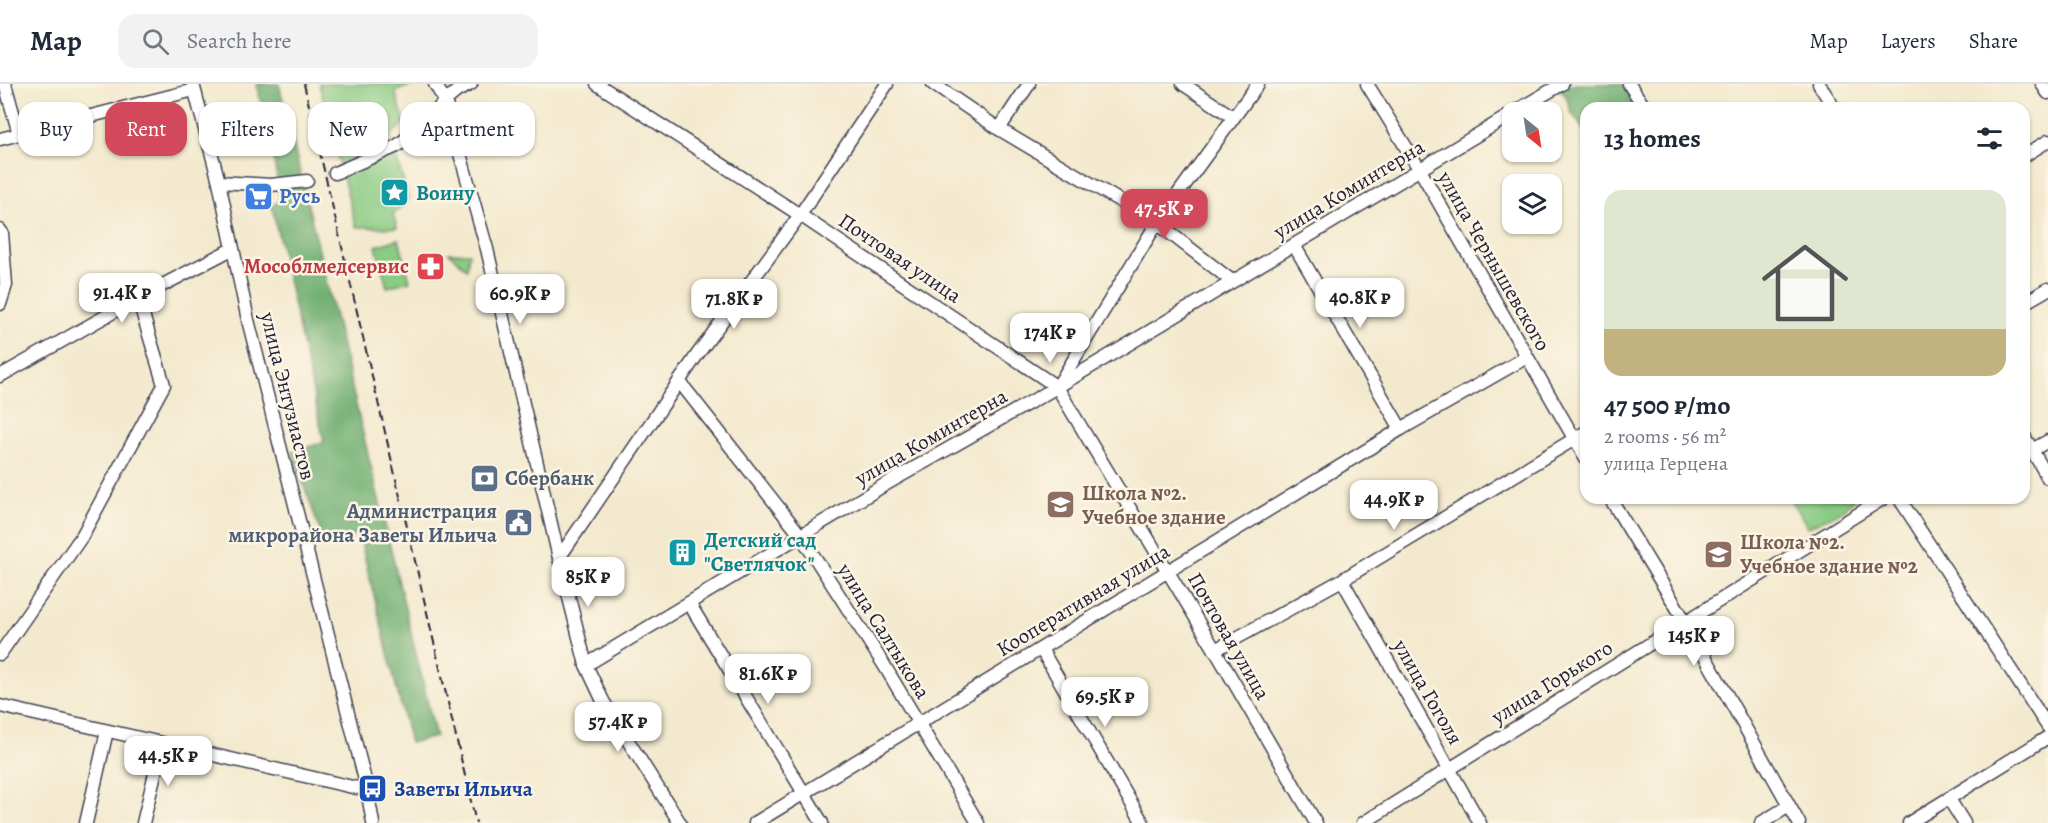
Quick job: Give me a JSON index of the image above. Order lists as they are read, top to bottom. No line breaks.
{"streets":{"street":["улица Коминтерна","Почтовая улица","улица Чернышевского","улица Энтузиастов","Кооперативная улица","улица Салтыкова","улица Горького","улица Гоголя"]},"crossings":[["улица Коминтерна","Почтовая улица"],["улица Коминтерна","улица Чернышевского"],["улица Коминтерна","улица Салтыкова"],["Почтовая улица","Кооперативная улица"],["улица Чернышевского","Кооперативная улица"],["Кооперативная улица","улица Салтыкова"],["улица Горького","улица Гоголя"]],"places":{"place":["Воину"],"supermarket":["Русь"],"pharmacy":["Мособлмедсервис"],"bank":["Сбербанк"],"school or university":["Школа №2. Учебное здание","Школа №2. Учебное здание №2"],"public building":["Администрация микрорайона Заветы Ильича"],"building":["Детский сад \"Светлячок\""],"bus stop":["Заветы Ильича"]},"north":"bottom right","page":{"header":"Map","search":"Search here","nav":["Map","Layers","Share"],"chip":["Buy","Rent","Filters","New","Apartment"],"heading":"13 homes","list":[{"name":"47 500 ₽/mo","note":"2 rooms · 56 m² · улица Герцена"}],"price":["47.5K ₽","91.4K ₽","60.9K ₽","40.8K ₽","71.8K ₽","174K ₽","44.9K ₽","85K ₽","145K ₽","81.6K ₽","69.5K ₽","57.4K ₽","44.5K ₽"]}}
